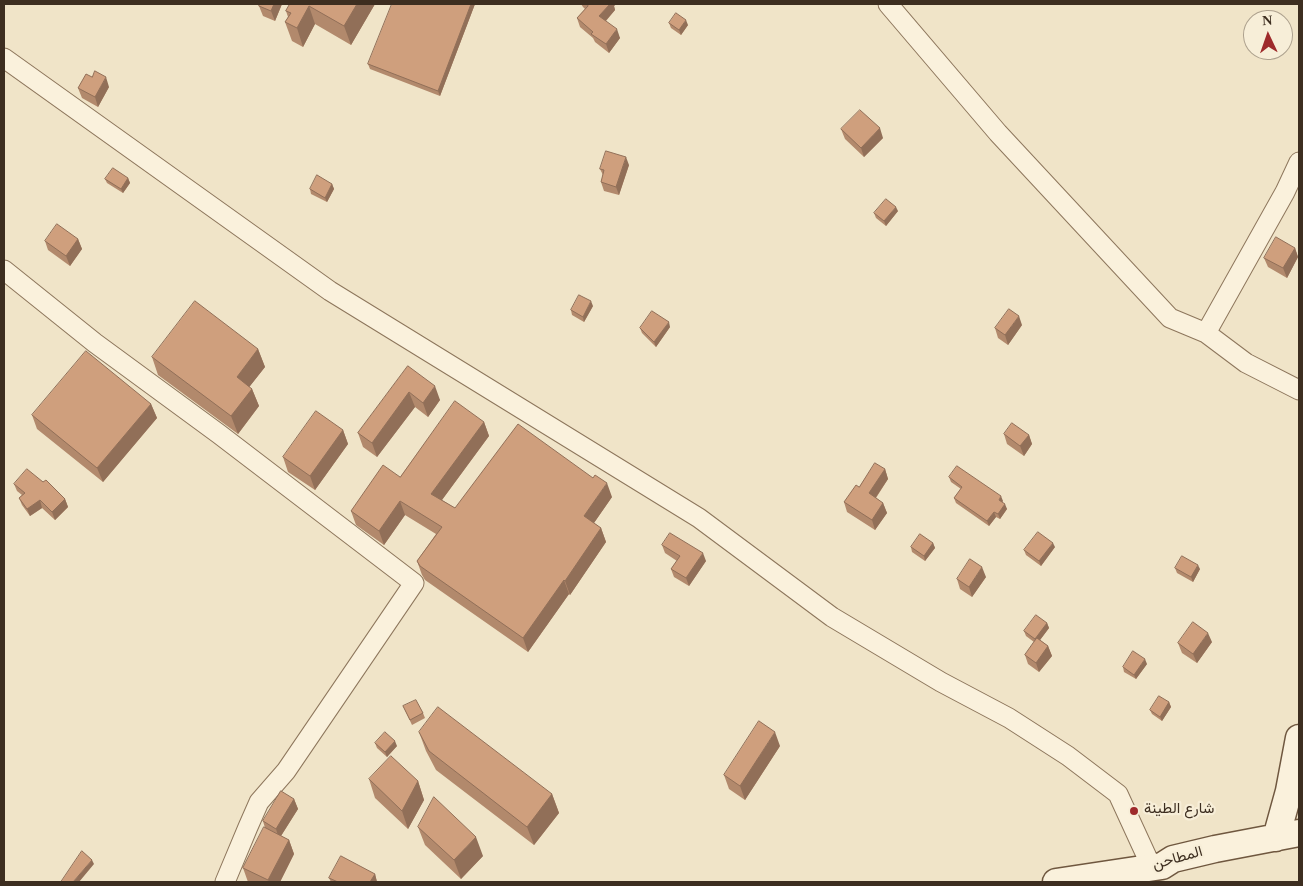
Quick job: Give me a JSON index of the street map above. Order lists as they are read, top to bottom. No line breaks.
{"streets":{"main road":["المطاحن"]},"places":["شارع الطينة"],"north":"top"}
